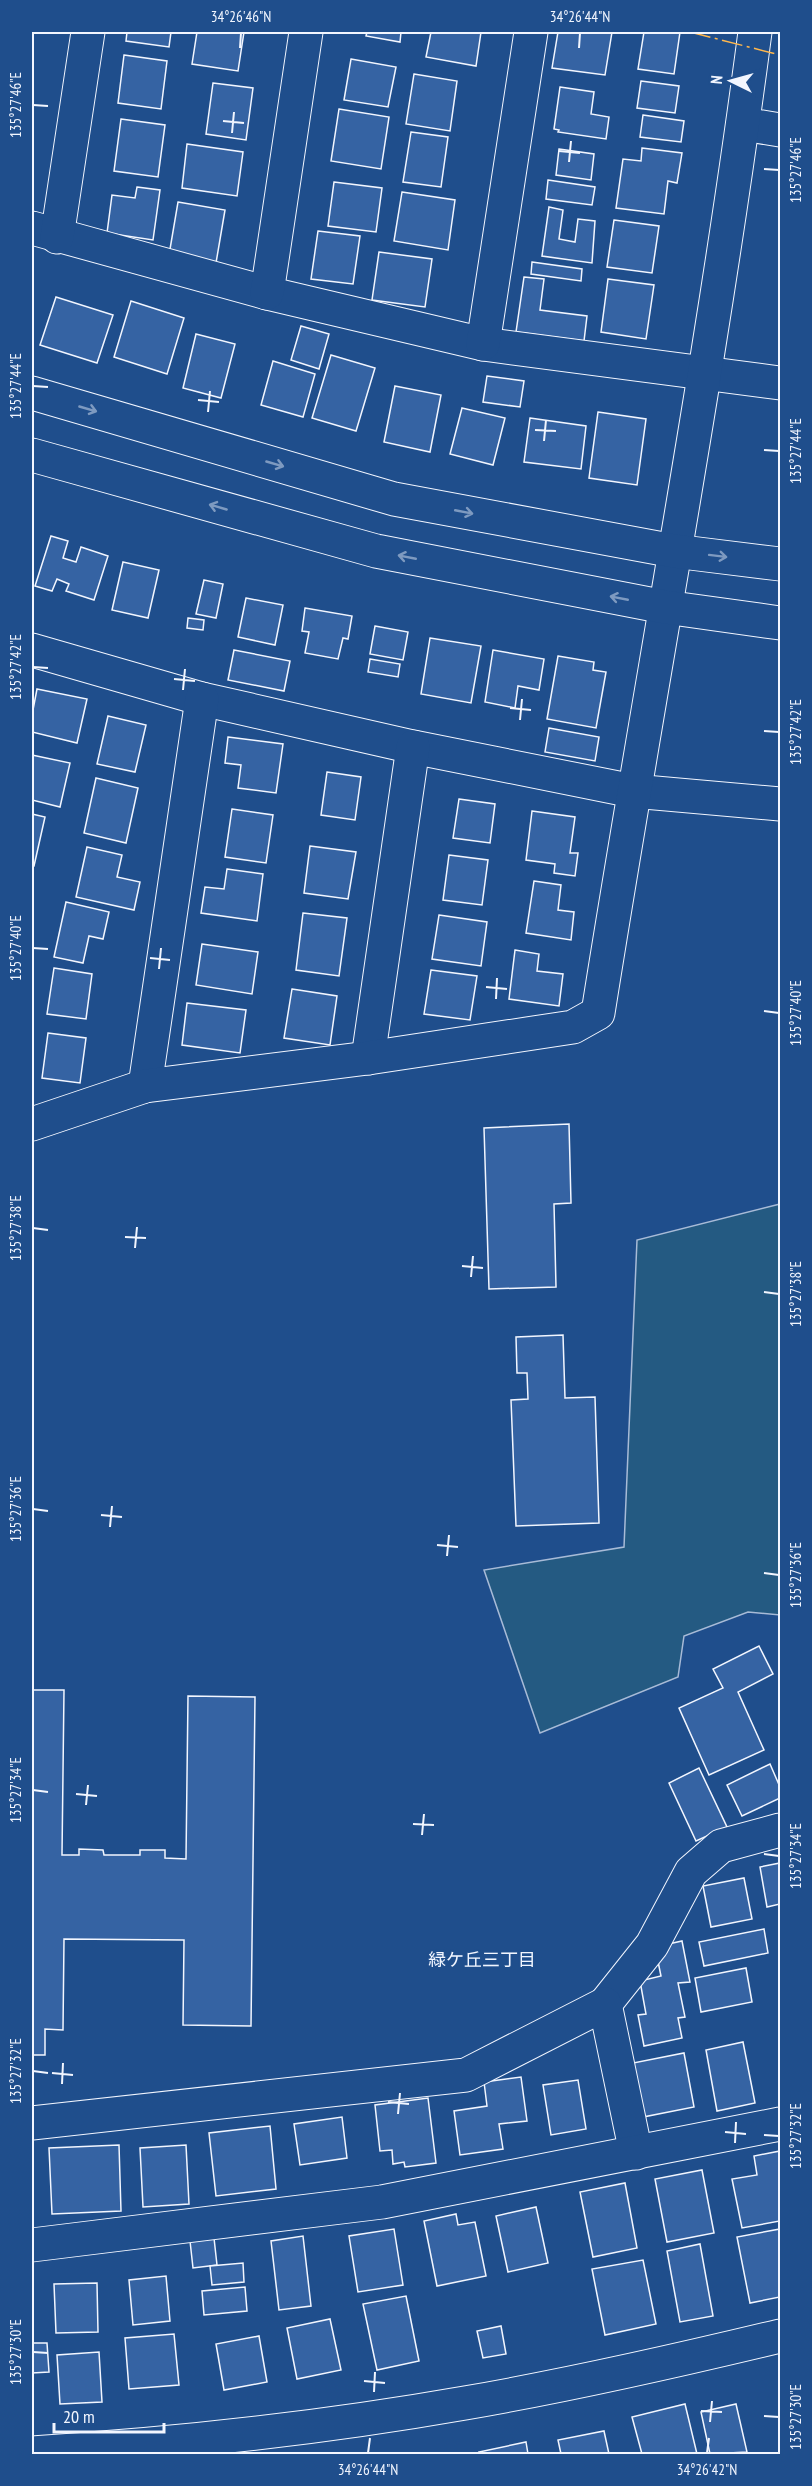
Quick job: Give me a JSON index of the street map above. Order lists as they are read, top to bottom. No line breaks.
{"districts":["緑ケ丘三丁目"],"scale_bar":"20 m","north":"left","coordinates":["34°26'46\"N","34°26'44\"N","135°27'46\"E","135°27'44\"E","135°27'42\"E","135°27'40\"E","135°27'38\"E","135°27'36\"E","135°27'34\"E","135°27'32\"E","135°27'30\"E","34°26'42\"N"]}
